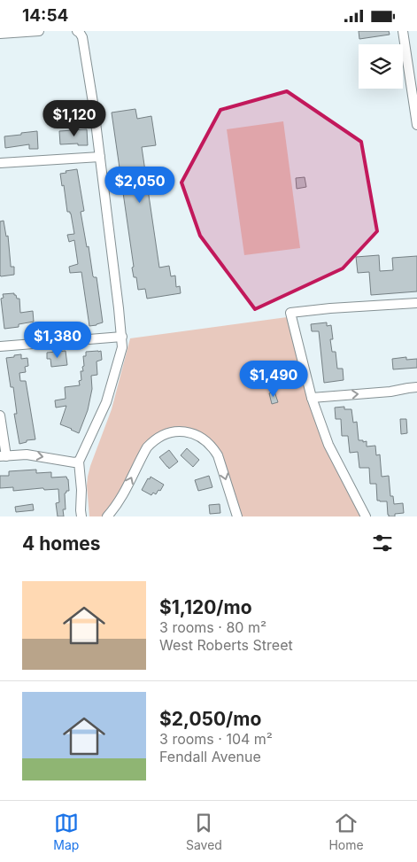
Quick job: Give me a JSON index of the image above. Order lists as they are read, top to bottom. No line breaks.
{"page":{"status":"14:54","price":["$1,120","$2,050","$1,380","$1,490"],"heading":"4 homes","list":[{"name":"$1,120/mo","note":"3 rooms · 80 m² · West Roberts Street"},{"name":"$2,050/mo","note":"3 rooms · 104 m² · Fendall Avenue"}],"tabs":["Map","Saved","Home"]}}
